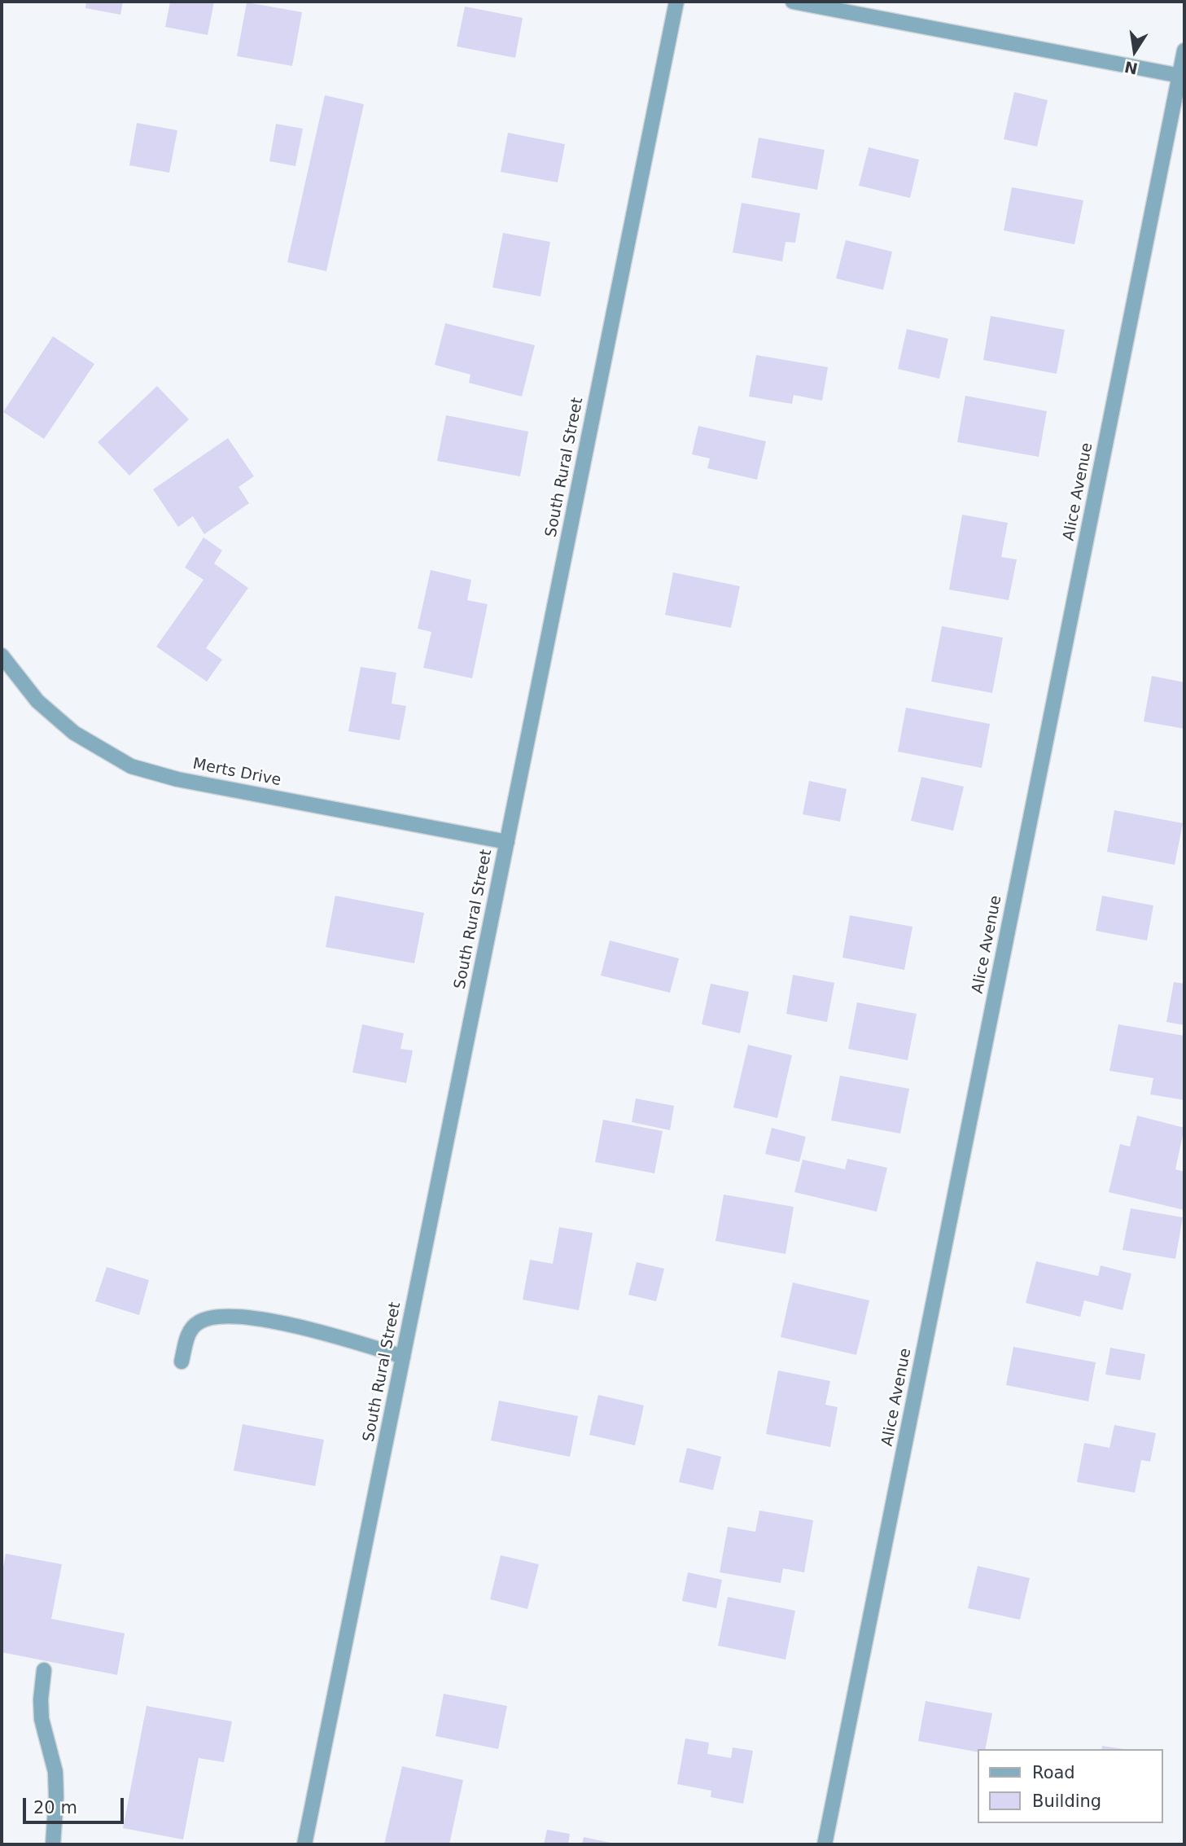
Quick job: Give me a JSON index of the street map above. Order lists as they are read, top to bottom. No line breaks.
{"streets":{"street":["South Rural Street","Alice Avenue","Merts Drive"]},"crossings":[["South Rural Street","Merts Drive"]],"legend":["Road","Building"],"scale_bar":"20 m","north":"bottom"}
